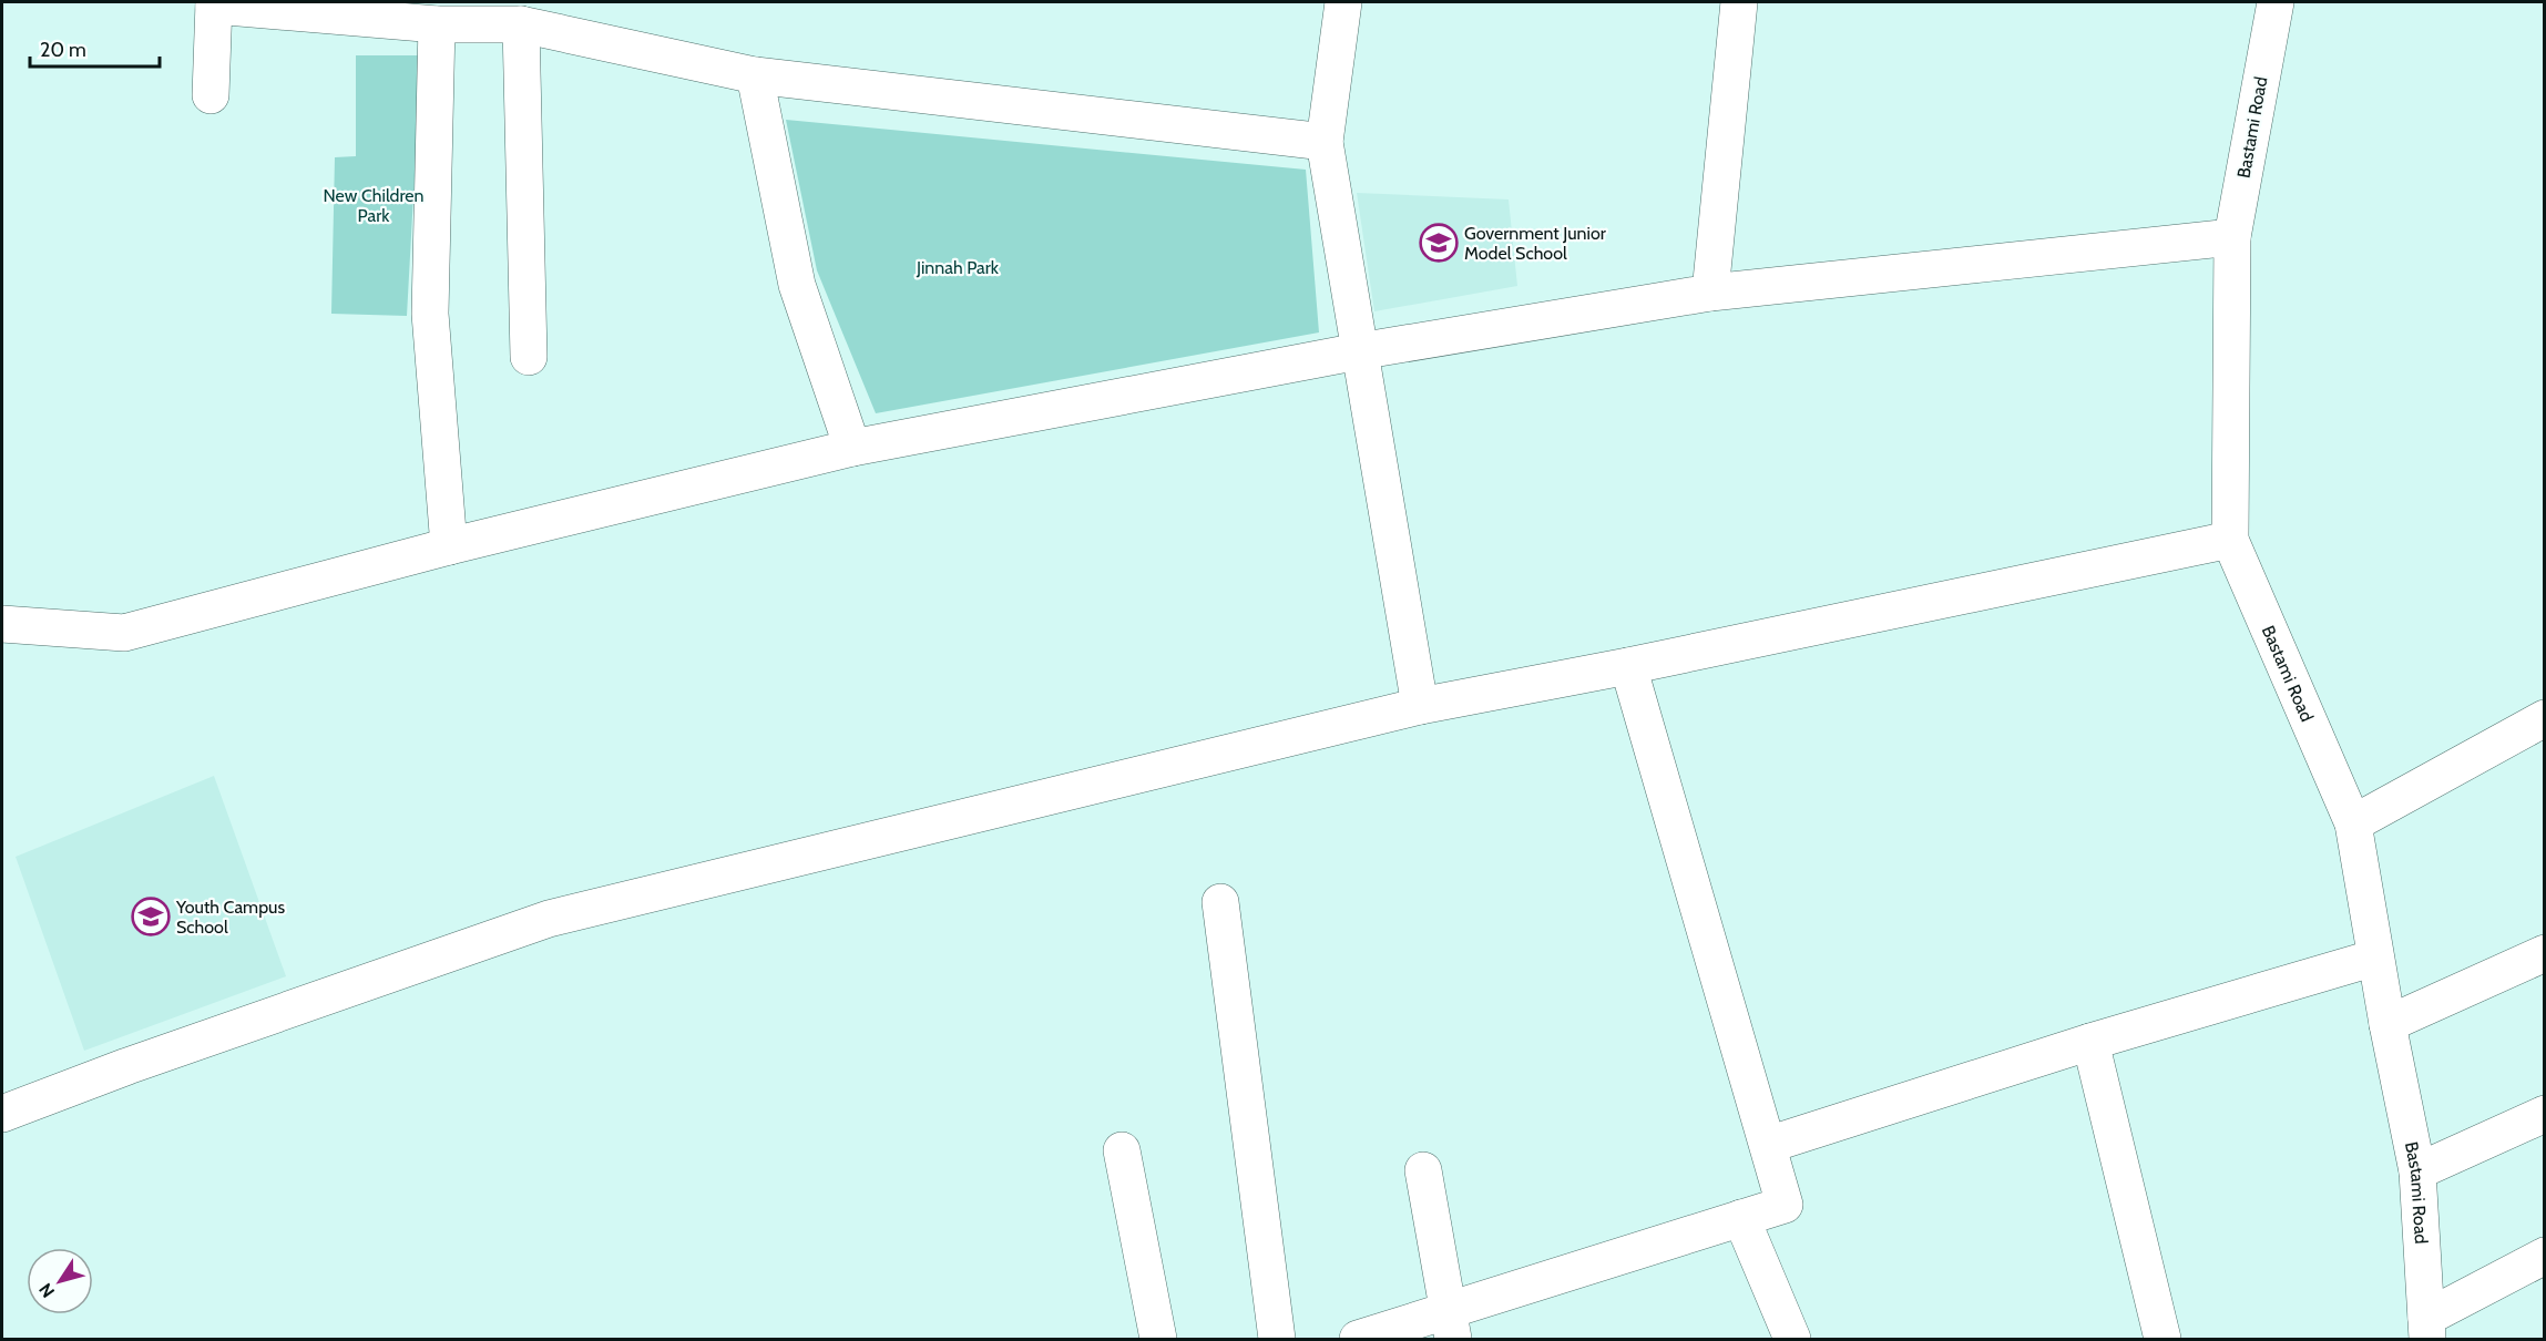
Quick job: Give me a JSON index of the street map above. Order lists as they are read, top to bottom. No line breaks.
{"streets":{"street":["Bastami Road"]},"parks":["New Children Park","Jinnah Park"],"places":{"school or university":["Government Junior Model School","Youth Campus School"]},"scale_bar":"20 m","north":"bottom left"}
